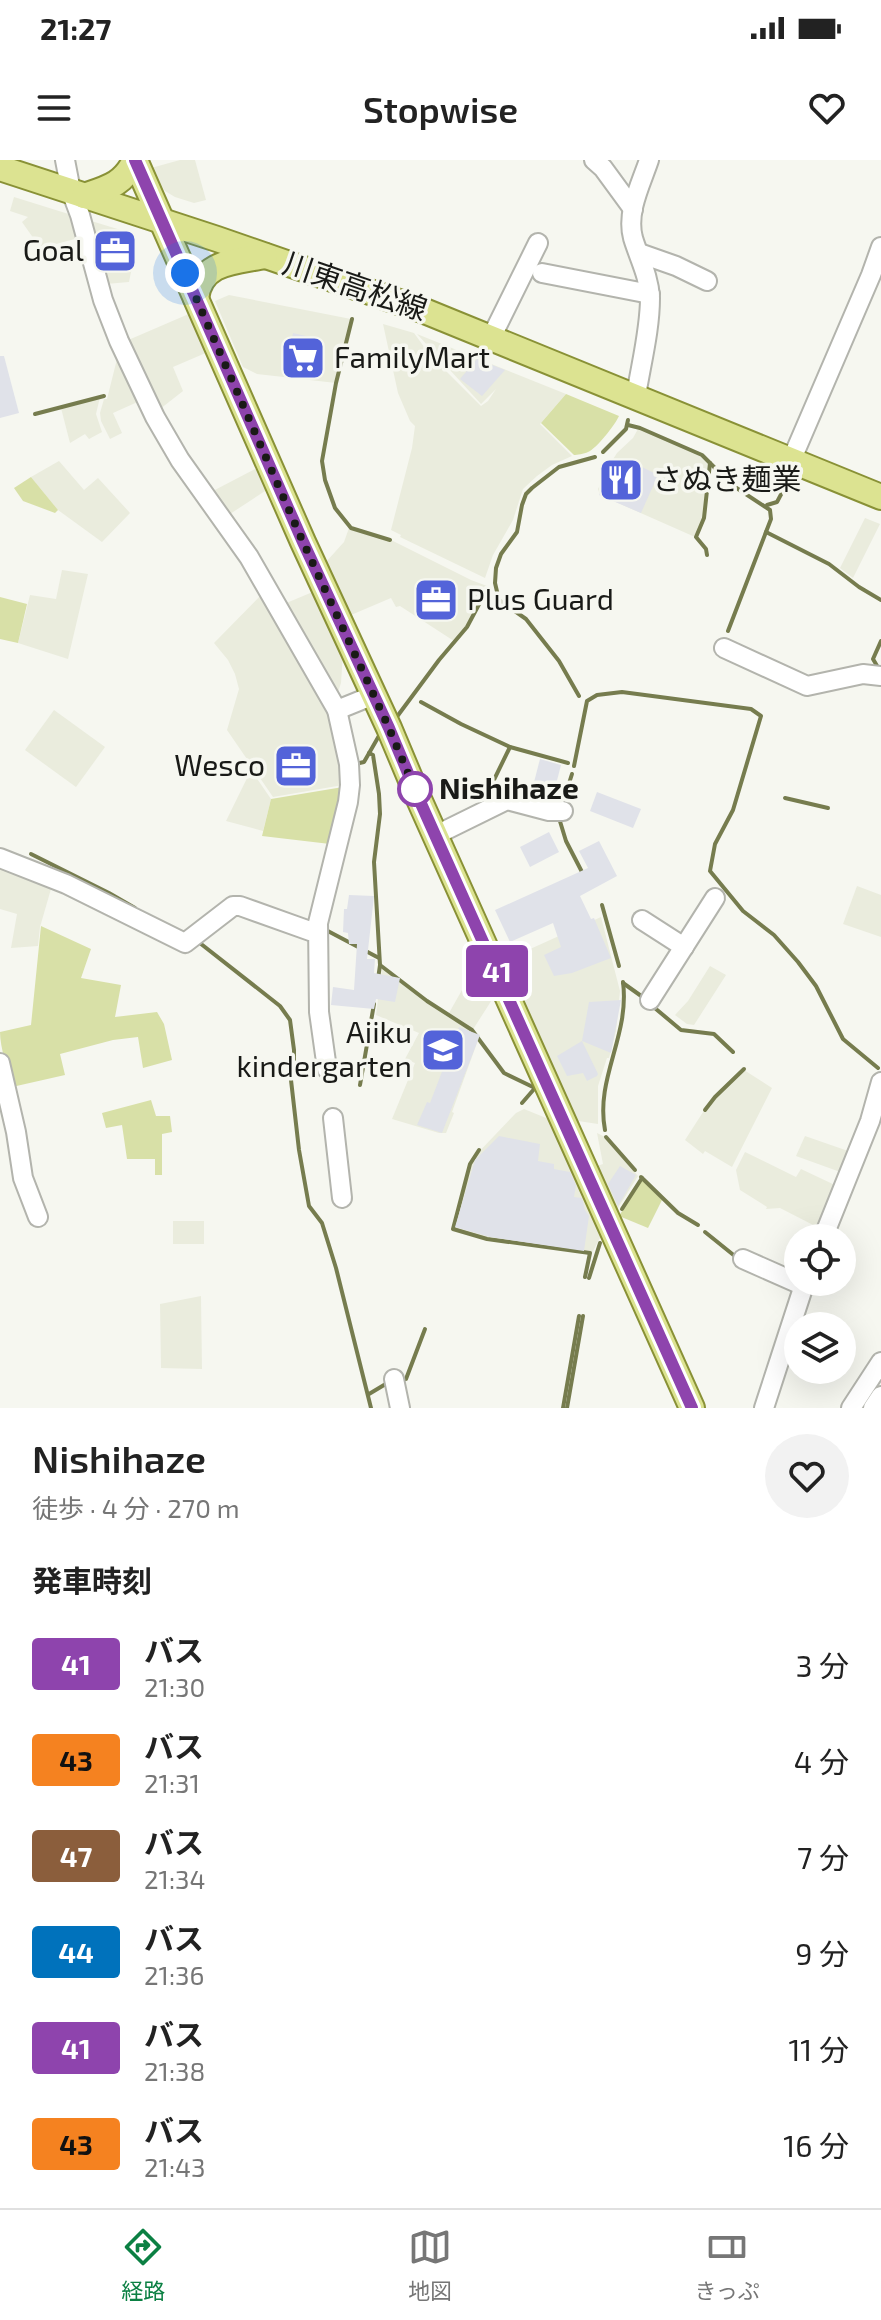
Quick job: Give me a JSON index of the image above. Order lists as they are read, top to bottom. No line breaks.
{"streets":{"main road":["川東高松線"]},"places":{"office":["Goal","Plus Guard","Wesco"],"supermarket":["FamilyMart"],"restaurant":["さぬき麺業"],"other":["Nishihaze"],"school or university":["Aiiku kindergarten"]},"lines":["bus line 41"],"page":{"status":"21:27","header":"Stopwise","on_map":"41","heading":[["Nishihaze","徒歩 · 4 分 · 270 m"],"発車時刻"],"list":[{"mark":"41","name":"バス","note":"21:30","value":"3 分"},{"mark":"43","name":"バス","note":"21:31","value":"4 分"},{"mark":"47","name":"バス","note":"21:34","value":"7 分"},{"mark":"44","name":"バス","note":"21:36","value":"9 分"},{"mark":"41","name":"バス","note":"21:38","value":"11 分"},{"mark":"43","name":"バス","note":"21:43","value":"16 分"}],"tabs":["経路","地図","きっぷ"]}}
